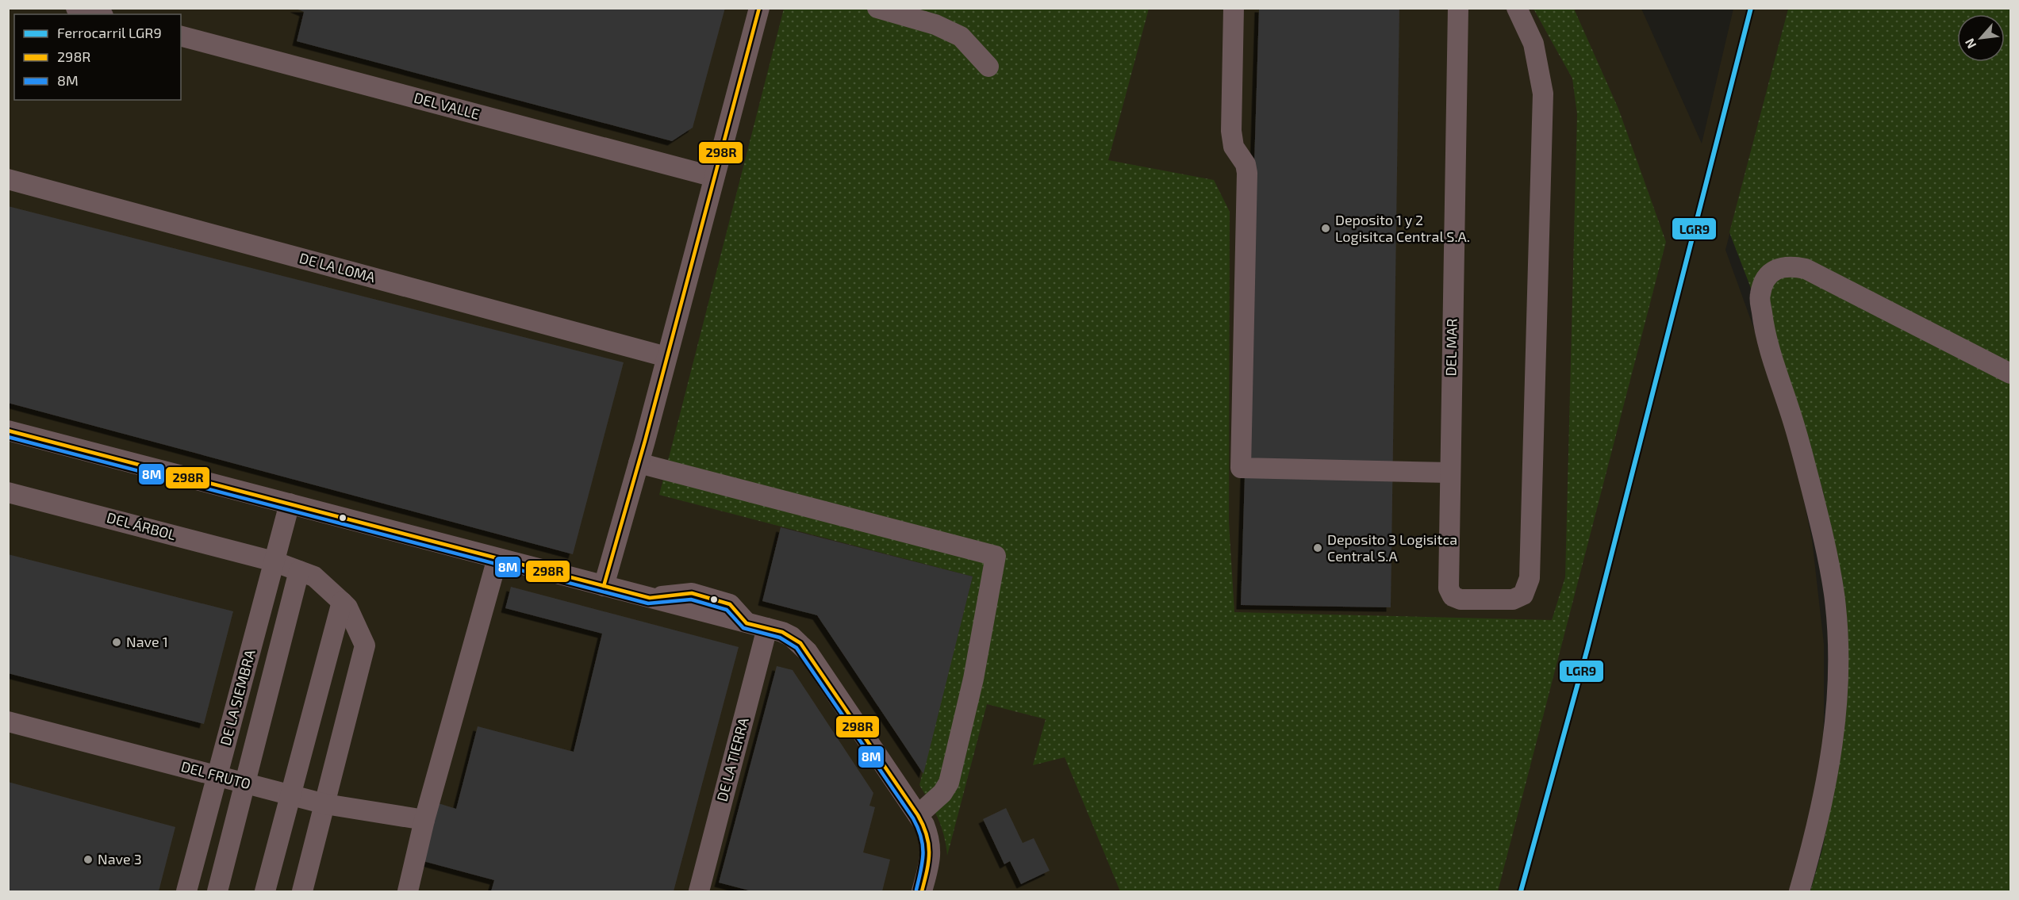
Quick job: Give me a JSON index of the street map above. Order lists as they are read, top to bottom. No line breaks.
{"streets":{"street":["DEL VALLE","DE LA LOMA","DEL MAR","DEL ÁRBOL","DE LA SIEMBRA","DE LA TIERRA","DEL FRUTO"]},"crossings":[["DEL ÁRBOL","DE LA SIEMBRA"],["DEL ÁRBOL","DEL FRUTO"],["DE LA SIEMBRA","DEL FRUTO"]],"places":["Deposito 1 y 2 Logisitca Central S.A.","Deposito 3 Logisitca Central S.A","Nave 1","Nave 3"],"lines":["rail line LGR9","transit line 298R","transit line 8M"],"legend":["Ferrocarril LGR9","298R","8M"],"north":"bottom left"}
